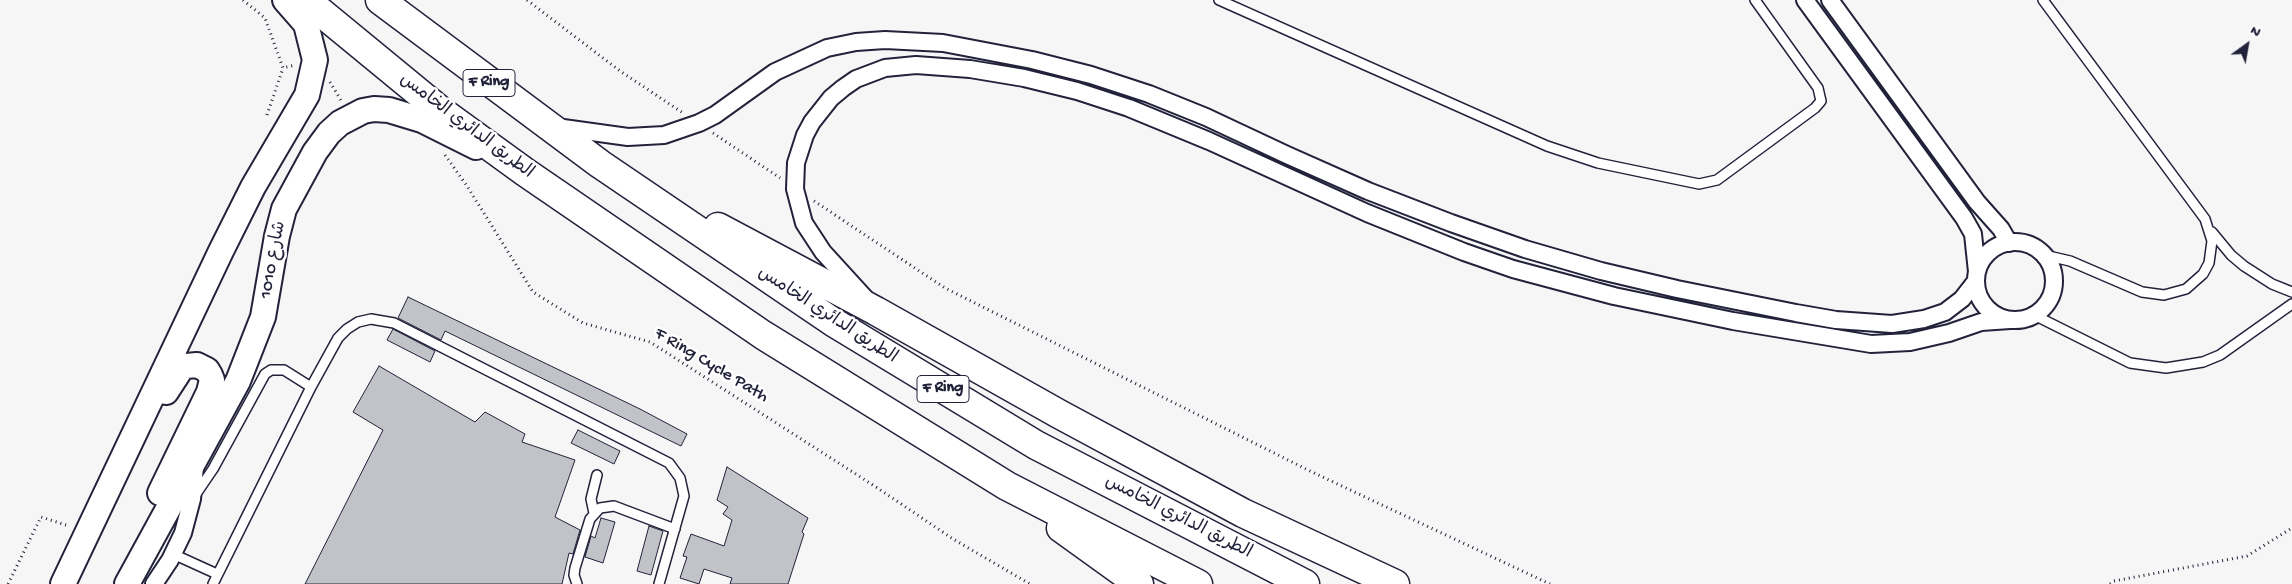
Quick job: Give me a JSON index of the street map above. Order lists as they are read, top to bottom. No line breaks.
{"streets":{"highway":["F Ring","الطريق الدائري الخامس"],"street":["شارع 1010"],"path":["F Ring Cycle Path"]},"crossings":[["الطريق الدائري الخامس","شارع 1010"]],"north":"top right"}
